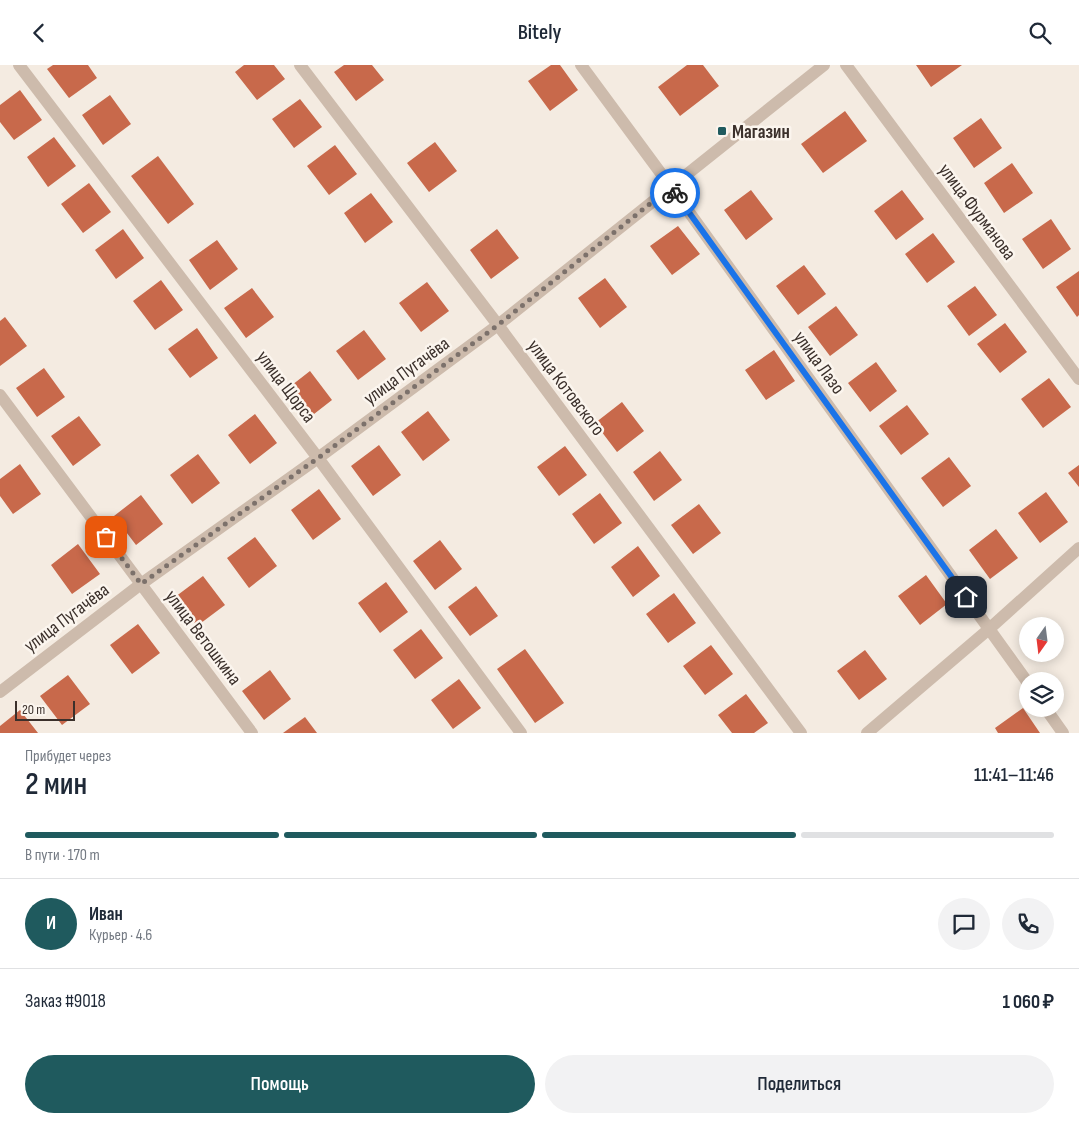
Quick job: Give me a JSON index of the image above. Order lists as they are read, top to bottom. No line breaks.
{"streets":{"street":["улица Фурманова","улица Лазо","улица Пугачёва","улица Щорса","улица Котовского","улица Ветошкина"]},"crossings":[["улица Лазо","улица Пугачёва"],["улица Пугачёва","улица Щорса"],["улица Пугачёва","улица Котовского"],["улица Пугачёва","улица Ветошкина"]],"places":{"transit":["Магазин"]},"scale_bar":"20 m","north":"bottom","page":{"header":"Bitely","scale":"20 m","heading":["2 мин","Прибудет через","11:41–11:46"],"panel":["Иван","Курьер · 4.6","Заказ #9018","1 060 ₽"],"bar":"В пути · 170 m","round":"И","buttons":["Помощь","Поделиться"]}}
